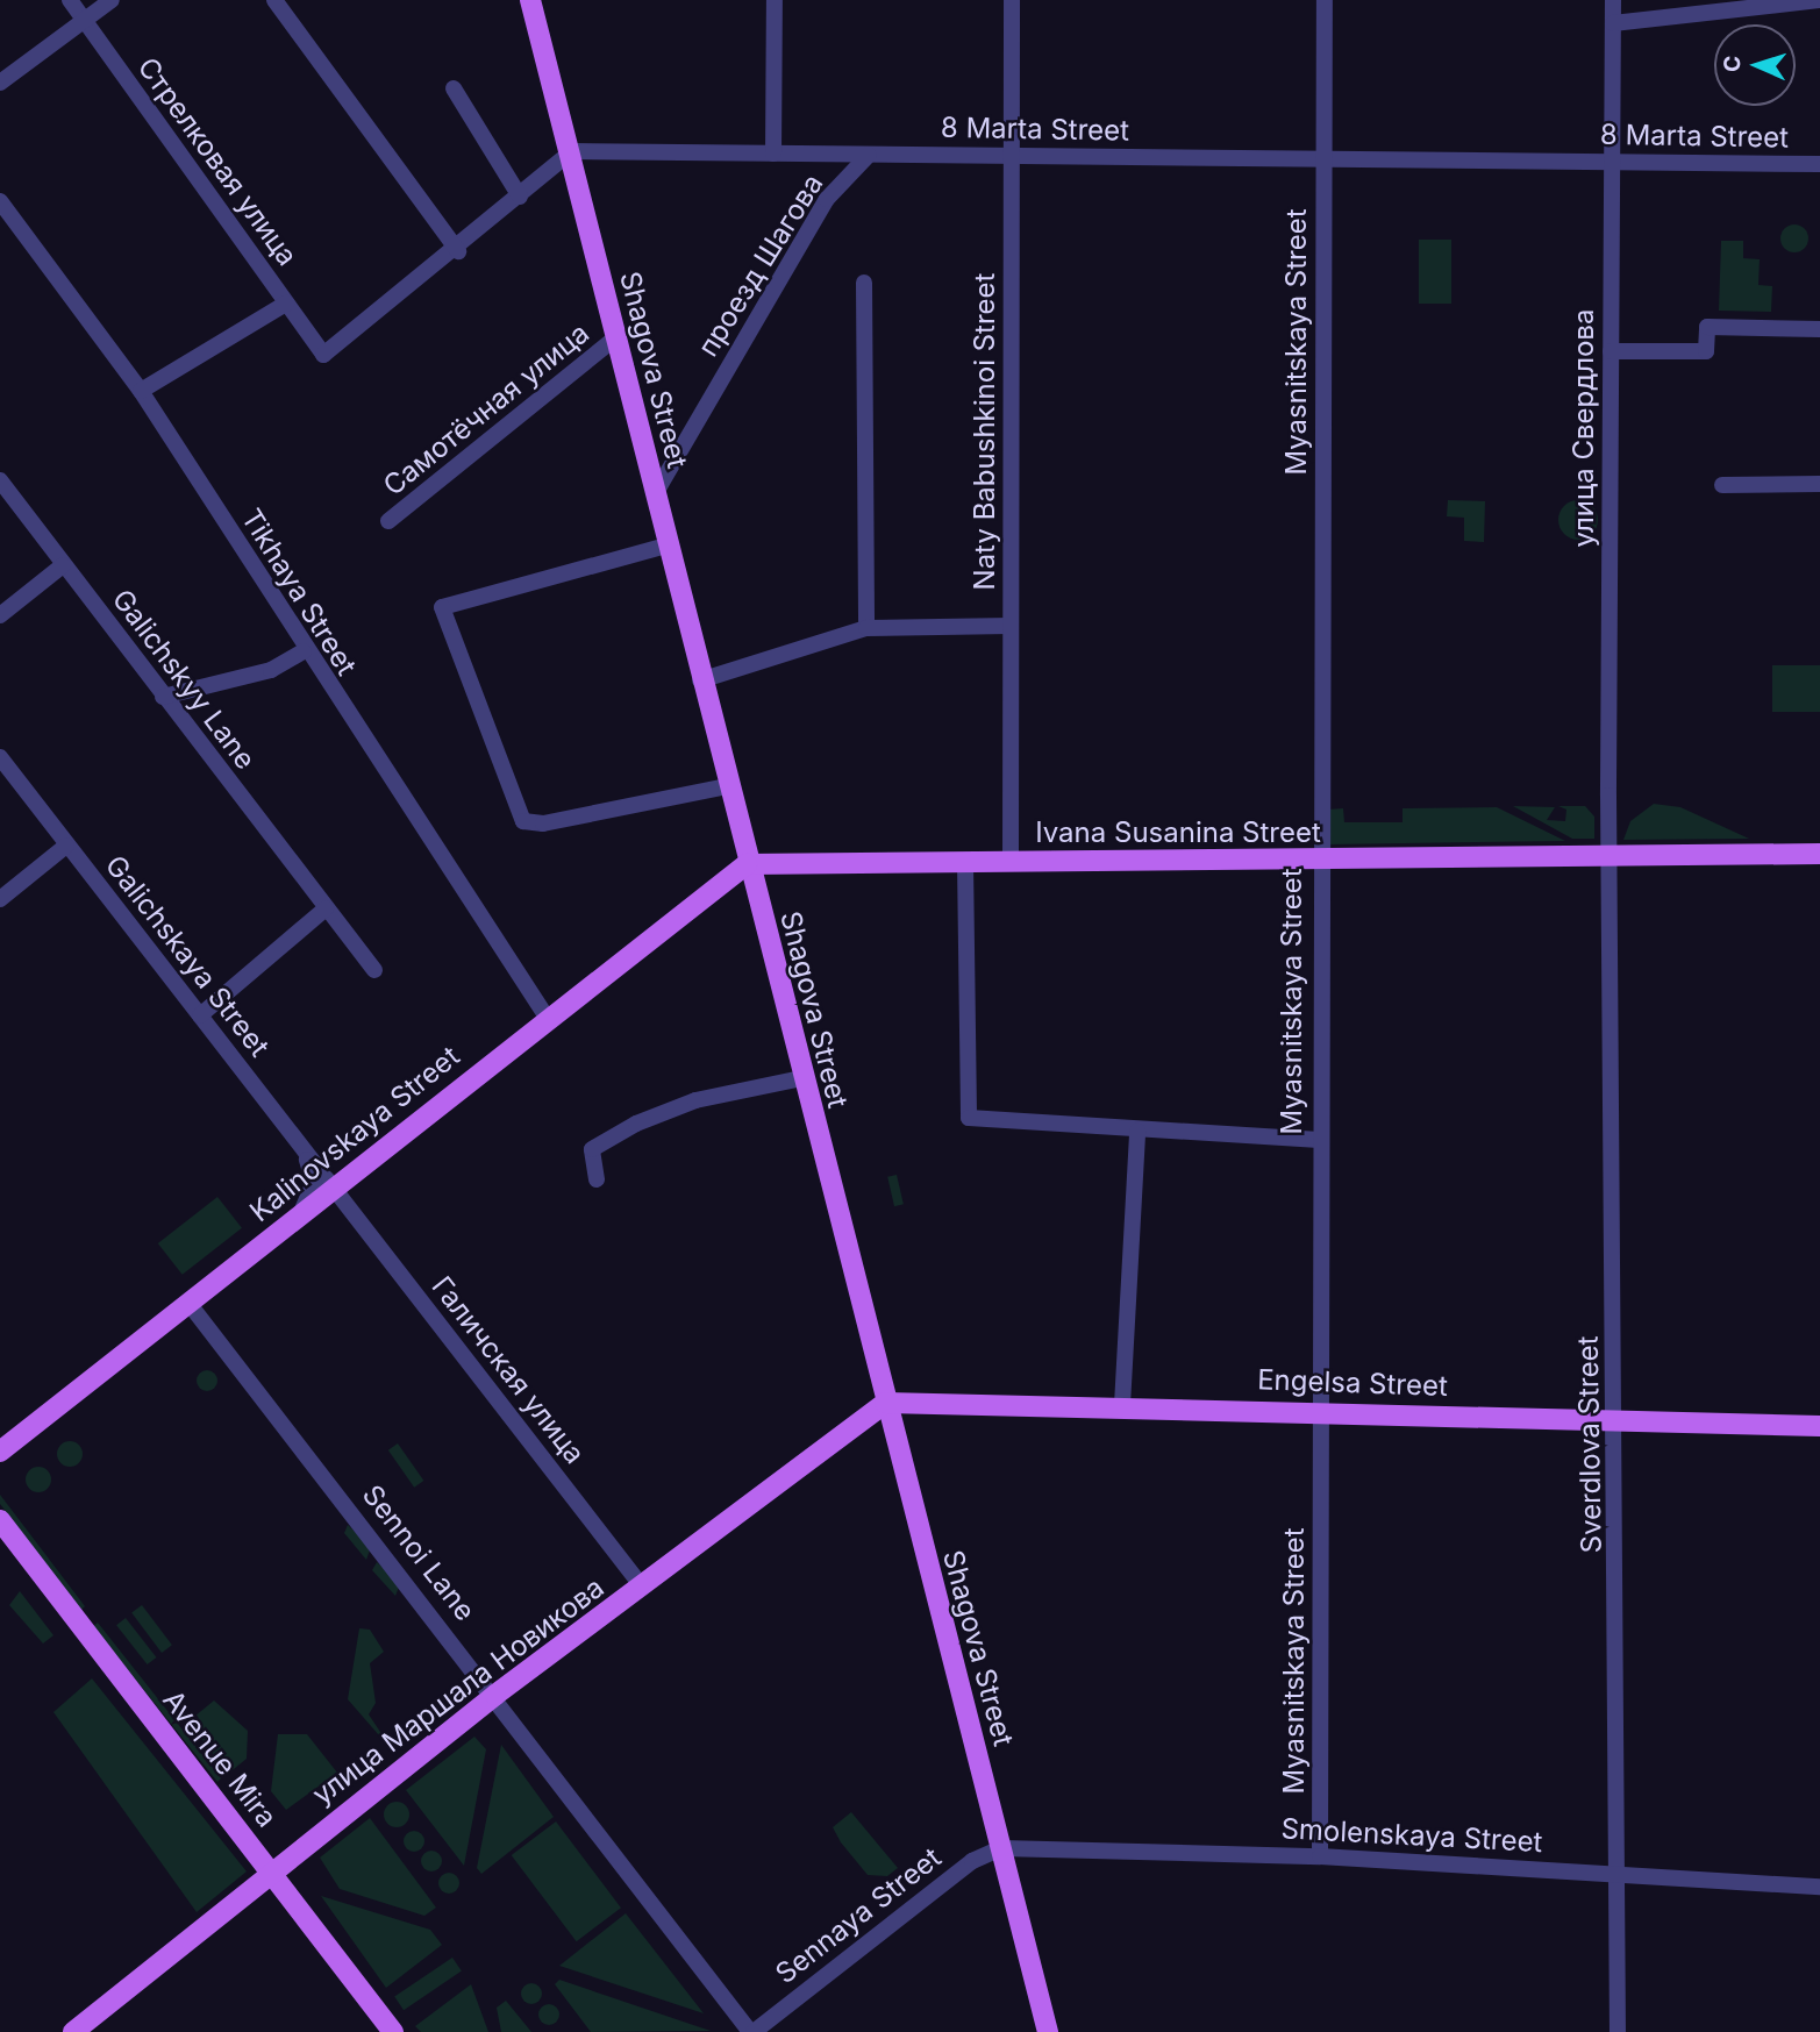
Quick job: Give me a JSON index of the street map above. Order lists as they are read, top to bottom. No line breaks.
{"streets":{"main road":["Shagova Street","Ivana Susanina Street","Kalinovskaya Street","Engelsa Street","улица Маршала Новикова","Avenue Mira"],"street":["8 Marta Street","Стрелковая улица","проезд Шагова","Myasnitskaya Street","Самотёчная улица","улица Свердлова","Naty Babushkinoi Street","Tikhaya Street","Galichskyy Lane","Galichskaya Street","Галичская улица","Sverdlova Street","Sennoi Lane","Smolenskaya Street","Sennaya Street"]},"crossings":[["8 Marta Street","проезд Шагова"],["8 Marta Street","Myasnitskaya Street"],["8 Marta Street","Shagova Street"],["8 Marta Street","улица Свердлова"],["8 Marta Street","Naty Babushkinoi Street"],["проезд Шагова","Shagova Street"],["Myasnitskaya Street","Ivana Susanina Street"],["Myasnitskaya Street","Engelsa Street"],["Myasnitskaya Street","Smolenskaya Street"],["Shagova Street","Самотёчная улица"],["Shagova Street","Ivana Susanina Street"],["Shagova Street","Kalinovskaya Street"],["Shagova Street","Engelsa Street"],["Shagova Street","улица Маршала Новикова"],["Shagova Street","Smolenskaya Street"],["Shagova Street","Sennaya Street"],["улица Свердлова","Ivana Susanina Street"],["улица Свердлова","Sverdlova Street"],["Naty Babushkinoi Street","Ivana Susanina Street"],["Tikhaya Street","Kalinovskaya Street"],["Ivana Susanina Street","Kalinovskaya Street"],["Ivana Susanina Street","Sverdlova Street"],["Galichskaya Street","Kalinovskaya Street"],["Galichskaya Street","Галичская улица"],["Kalinovskaya Street","Галичская улица"],["Kalinovskaya Street","Sennoi Lane"],["Галичская улица","улица Маршала Новикова"],["Engelsa Street","Sverdlova Street"],["Engelsa Street","улица Маршала Новикова"],["Sverdlova Street","Smolenskaya Street"],["Sennoi Lane","улица Маршала Новикова"],["Sennoi Lane","Sennaya Street"],["улица Маршала Новикова","Avenue Mira"],["Smolenskaya Street","Sennaya Street"]],"north":"left"}
